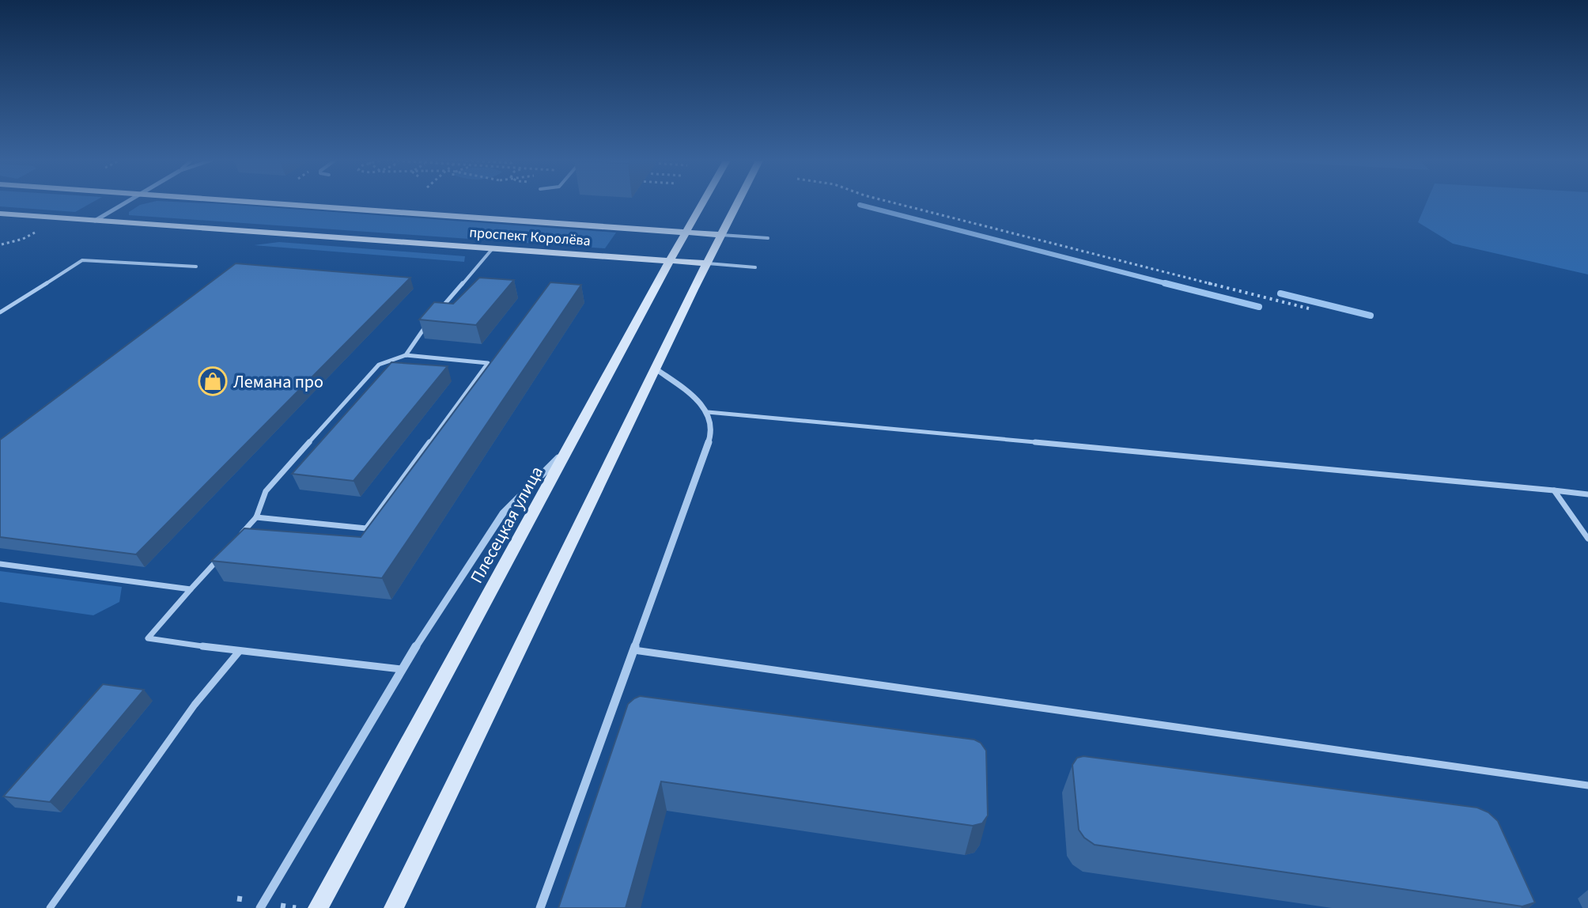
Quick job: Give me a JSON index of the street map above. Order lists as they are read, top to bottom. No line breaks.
{"streets":{"main road":["проспект Королёва","Плесецкая улица"]},"crossings":[["проспект Королёва","Плесецкая улица"]],"places":{"shop":["Лемана про"]}}
